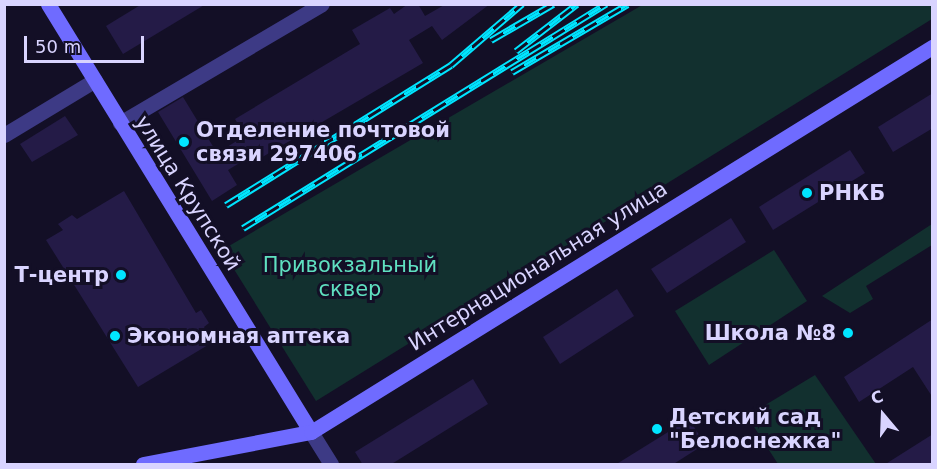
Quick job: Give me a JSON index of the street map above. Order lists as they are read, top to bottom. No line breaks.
{"streets":{"main road":["улица Крупской","Интернациональная улица"]},"crossings":[["улица Крупской","Интернациональная улица"]],"parks":["Привокзальный сквер"],"places":["Отделение почтовой связи 297406","РНКБ","Т-центр","Школа №8","Экономная аптека","Детский сад \"Белоснежка\""],"scale_bar":"50 m","north":"top"}
